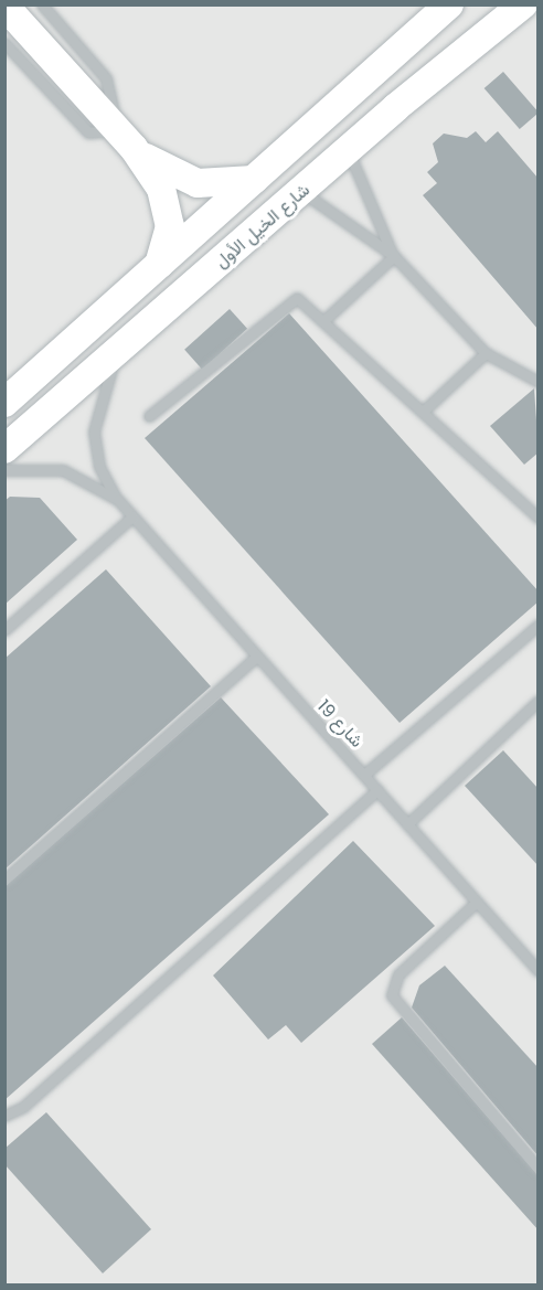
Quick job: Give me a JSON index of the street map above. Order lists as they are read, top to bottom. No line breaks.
{"streets":{"main road":["شارع الخيل الأول"],"lane":["شارع 19"]},"crossings":[["شارع الخيل الأول","شارع 19"]]}
